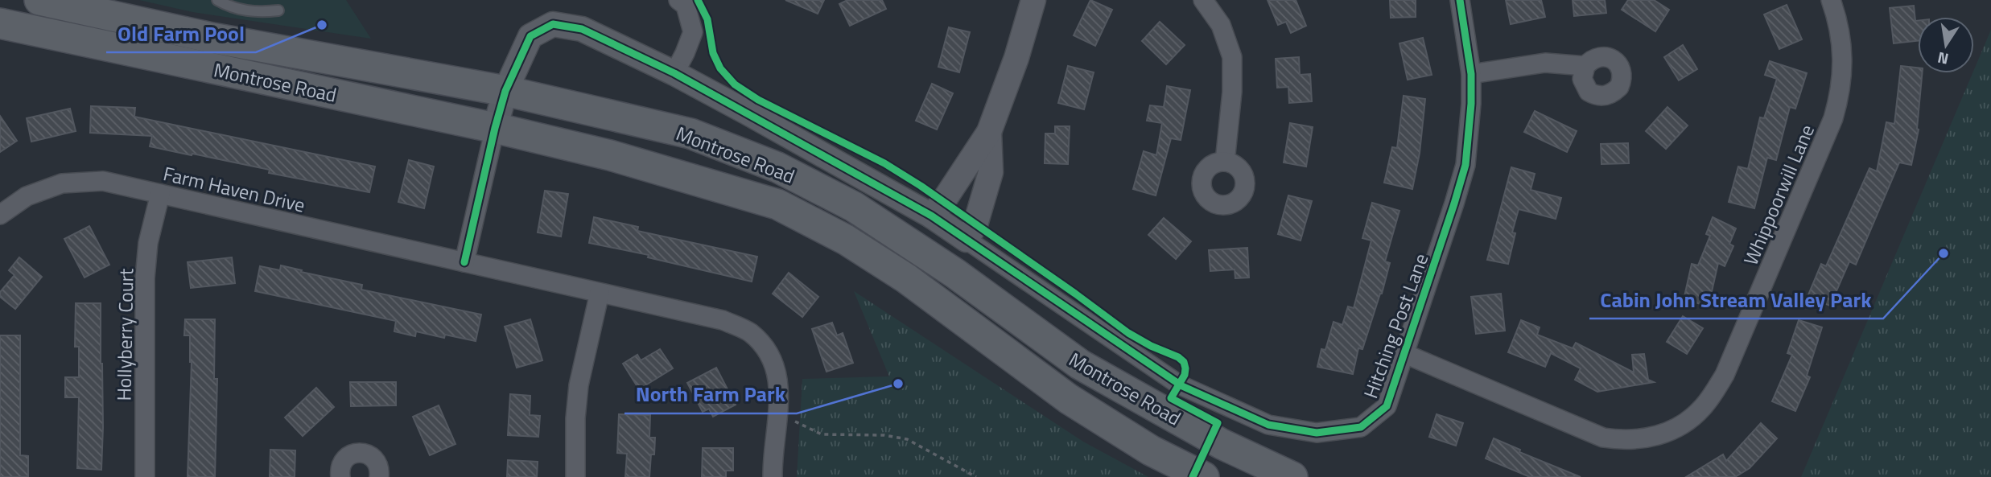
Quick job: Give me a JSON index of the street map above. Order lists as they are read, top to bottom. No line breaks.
{"streets":{"main road":["Montrose Road"],"street":["Farm Haven Drive","Whippoorwill Lane","Hitching Post Lane","Hollyberry Court"]},"crossings":[["Montrose Road","Hitching Post Lane"],["Farm Haven Drive","Hollyberry Court"],["Whippoorwill Lane","Hitching Post Lane"]],"places":["Old Farm Pool","Cabin John Stream Valley Park","North Farm Park"],"north":"bottom"}
